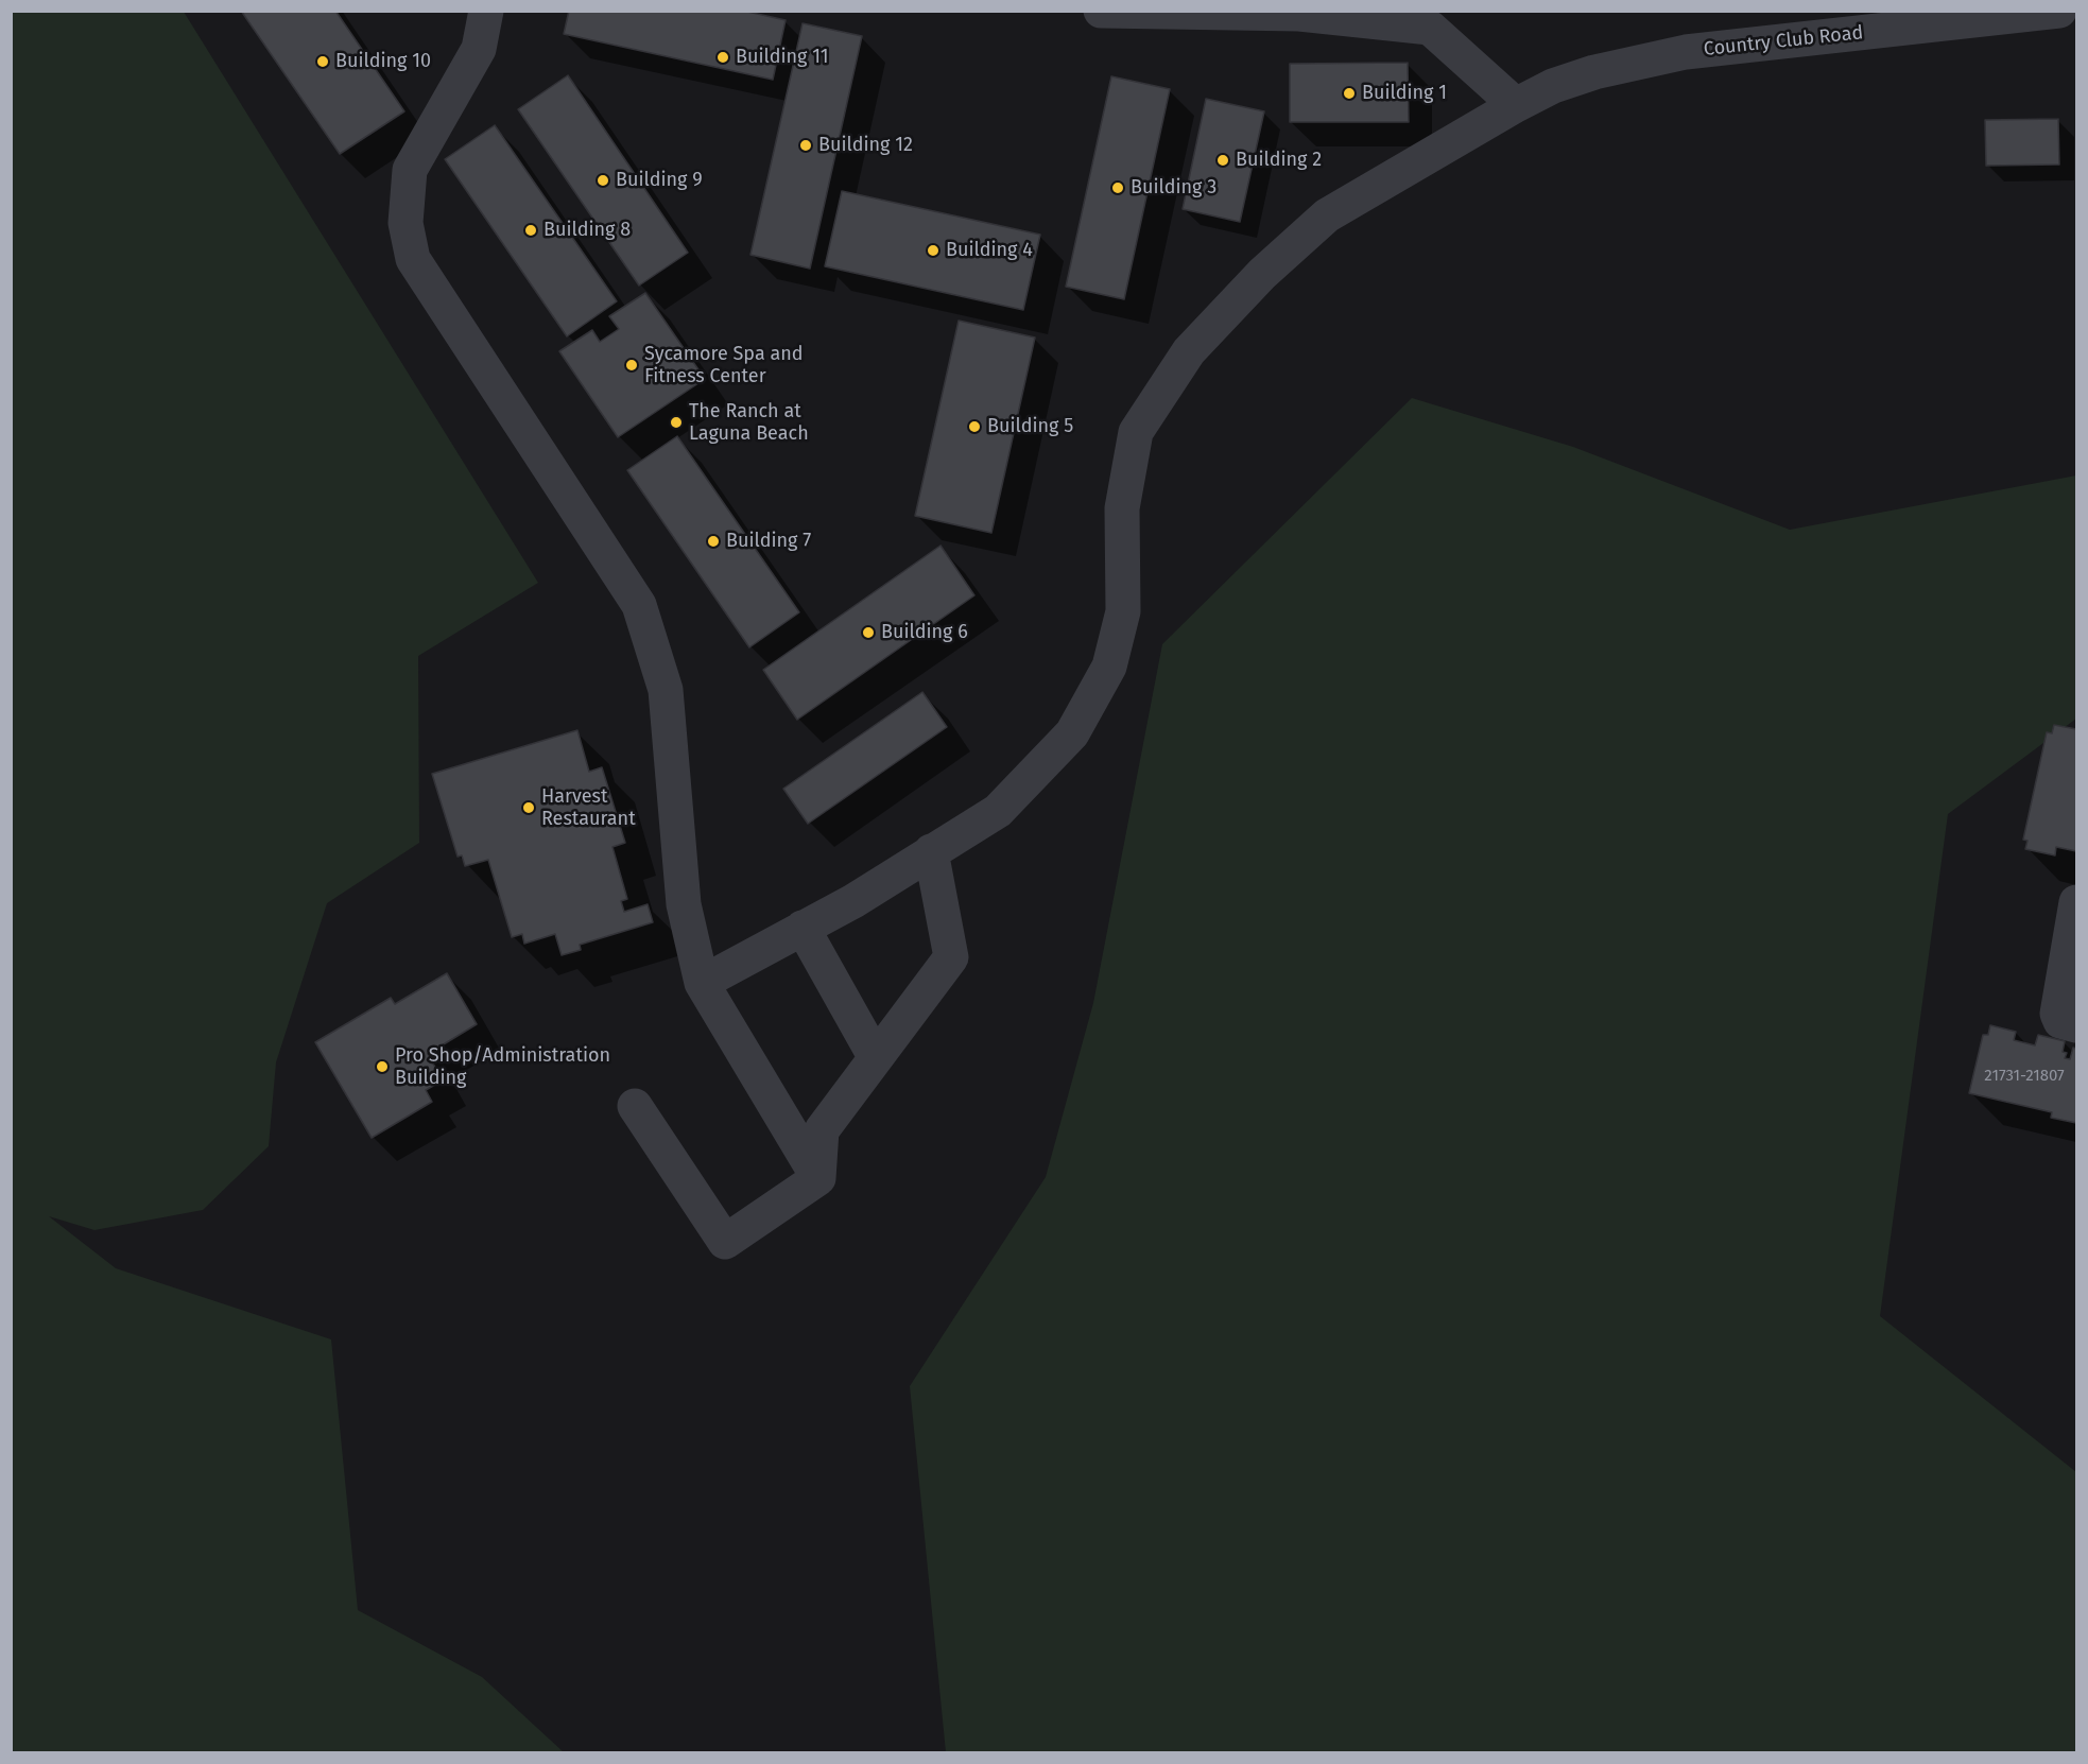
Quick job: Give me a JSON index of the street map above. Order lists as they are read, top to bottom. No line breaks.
{"streets":{"street":["Country Club Road"]},"places":["Building 11","Building 10","Building 1","Building 12","Building 2","Building 9","Building 3","Building 8","Building 4","Sycamore Spa and Fitness Center","The Ranch at Laguna Beach","Building 5","Building 7","Building 6","Harvest Restaurant","Pro Shop/Administration Building"],"house_numbers":["21731-21807"]}
